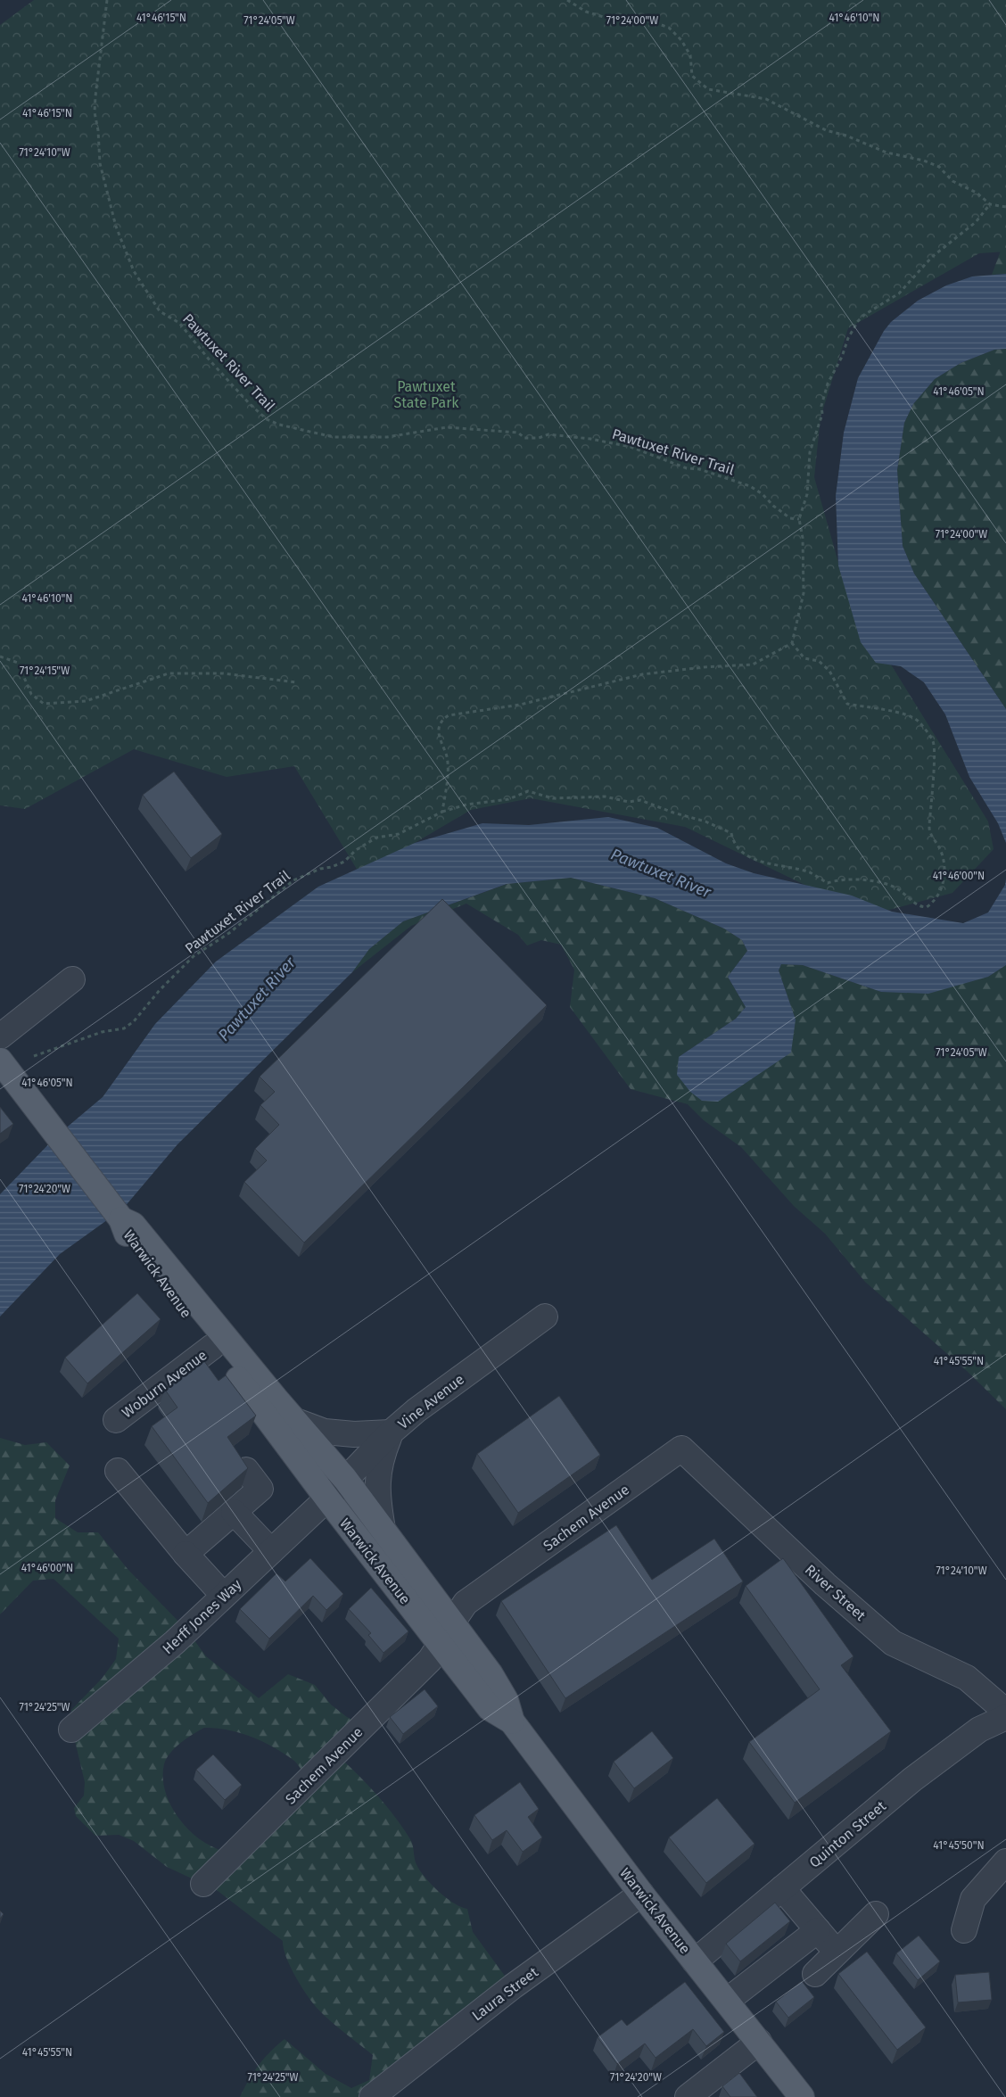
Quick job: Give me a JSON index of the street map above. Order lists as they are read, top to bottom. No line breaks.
{"streets":{"main road":["Warwick Avenue"],"street":["Woburn Avenue","Vine Avenue","Sachem Avenue","River Street","Herff Jones Way","Quinton Street","Laura Street"],"path":["Pawtuxet River Trail"]},"crossings":[["Warwick Avenue","Woburn Avenue"],["Warwick Avenue","Vine Avenue"],["Warwick Avenue","Sachem Avenue"],["Warwick Avenue","Herff Jones Way"],["Warwick Avenue","Quinton Street"],["Warwick Avenue","Laura Street"],["Vine Avenue","Herff Jones Way"],["Sachem Avenue","River Street"]],"water":["Pawtuxet River"],"parks":["Pawtuxet State Park"],"coordinates":["41°46'15\"N","41°46'10\"N","71°24'05\"W","71°24'00\"W","71°24'10\"W","41°46'05\"N","71°24'15\"W","41°46'00\"N","71°24'20\"W","41°45'55\"N","71°24'25\"W","41°45'50\"N"]}
